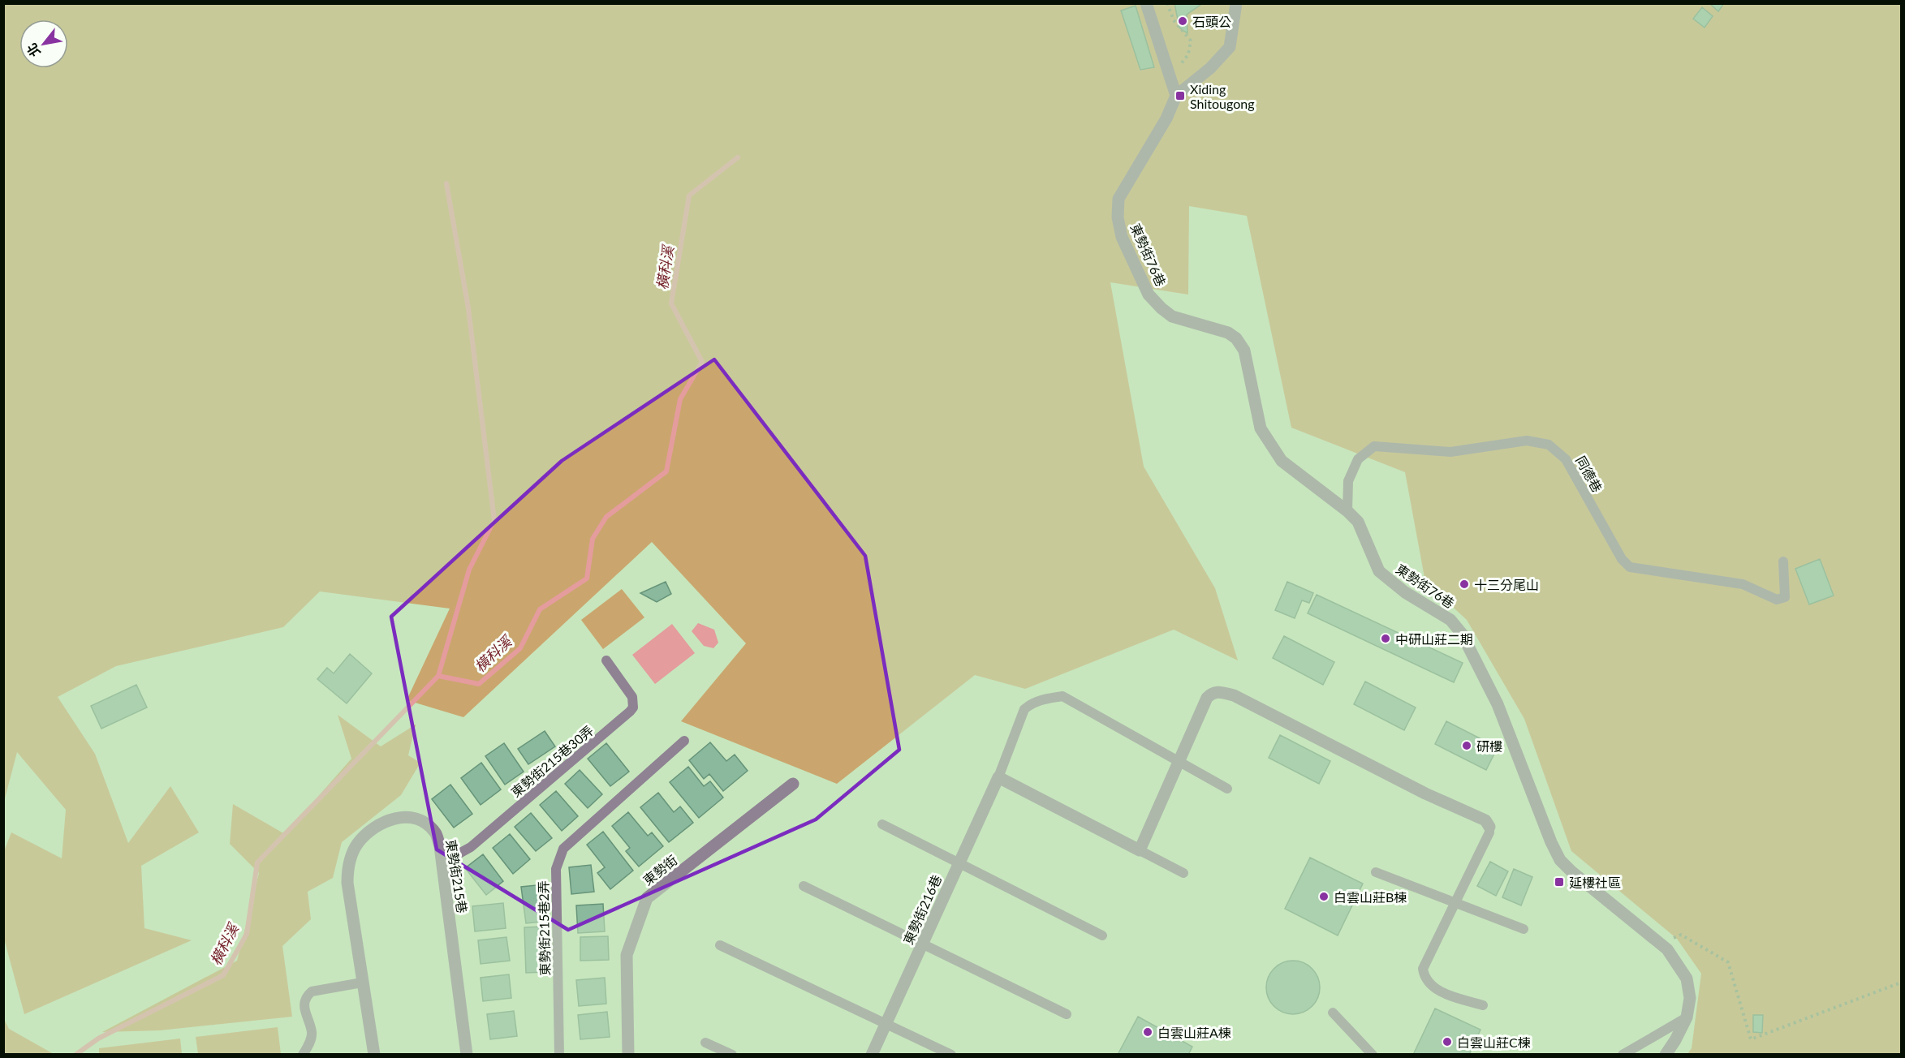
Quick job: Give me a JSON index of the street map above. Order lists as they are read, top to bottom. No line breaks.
{"streets":{"street":["東勢街76巷","東勢街","東勢街215巷","東勢街216巷"],"lane":["同德巷","東勢街215巷30弄","東勢街215巷2弄"]},"crossings":[["東勢街76巷","同德巷"],["東勢街215巷30弄","東勢街215巷"]],"water":["橫科溪"],"places":{"other":["石頭公","十三分尾山","中研山莊二期","研樓","白雲山莊B棟","白雲山莊A棟","白雲山莊C棟"],"transit":["Xiding Shitougong","延樓社區"]},"north":"bottom left"}
